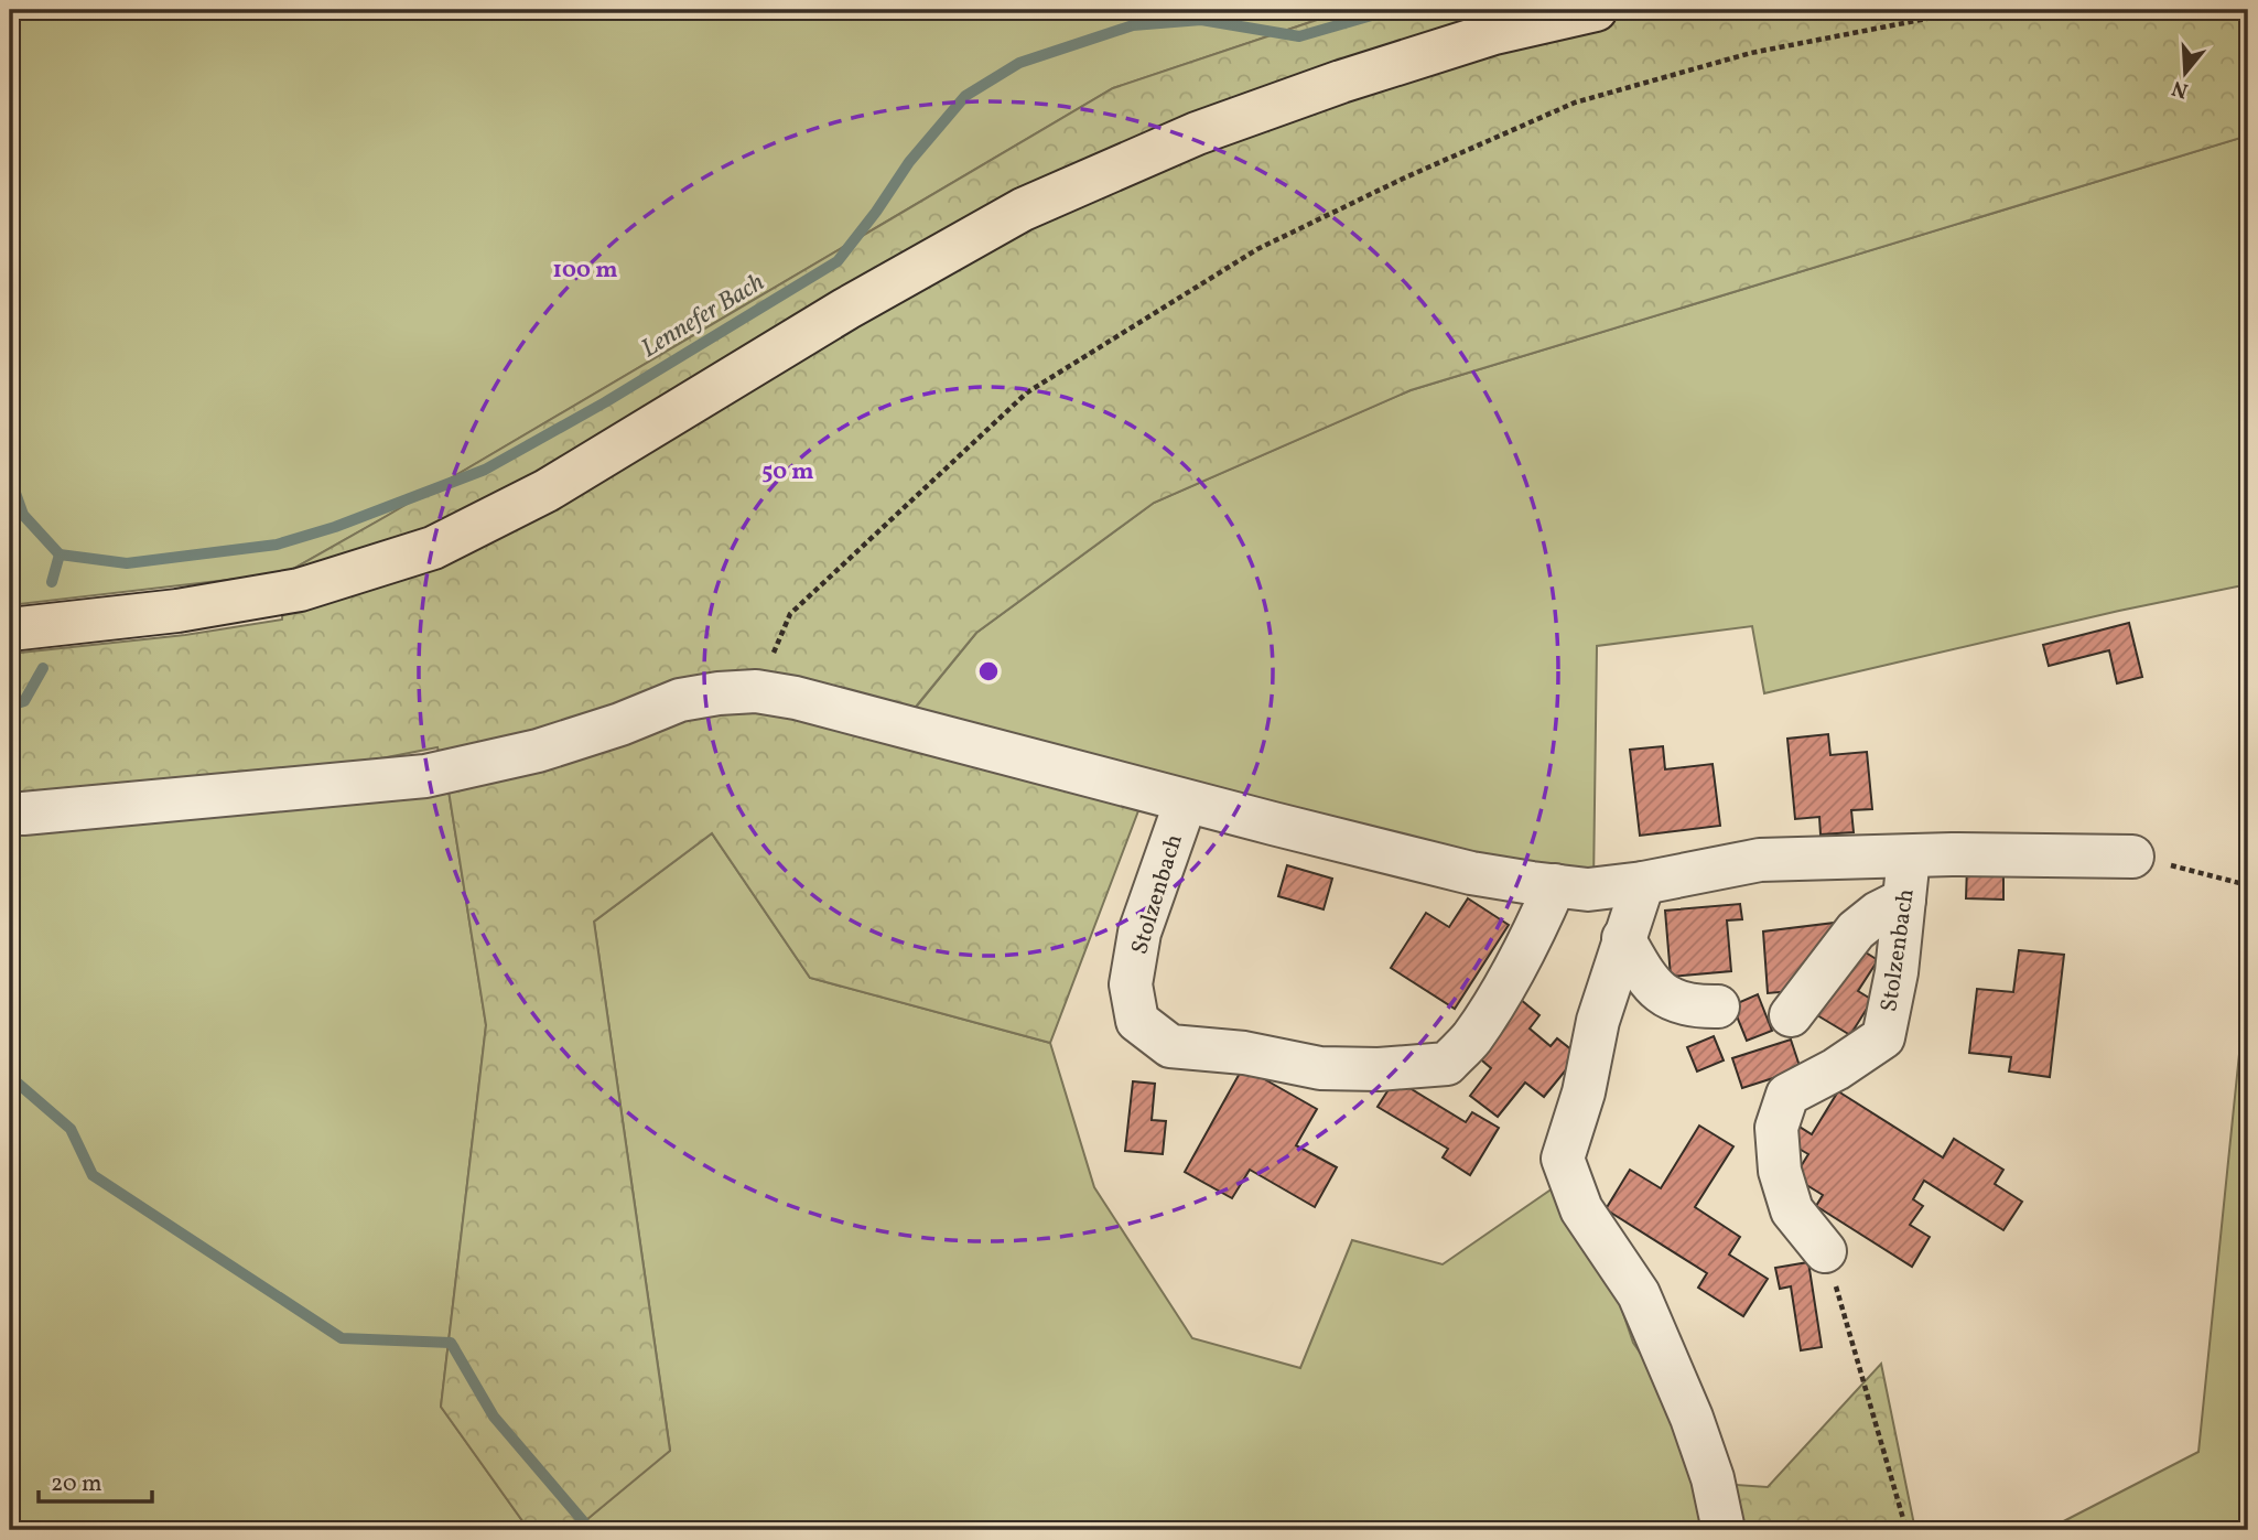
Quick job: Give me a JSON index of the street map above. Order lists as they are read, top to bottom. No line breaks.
{"streets":{"street":["Stolzenbach"]},"water":["Lennefer Bach"],"scale_bar":"20 m","north":"bottom","rings":["100 m","50 m"]}
